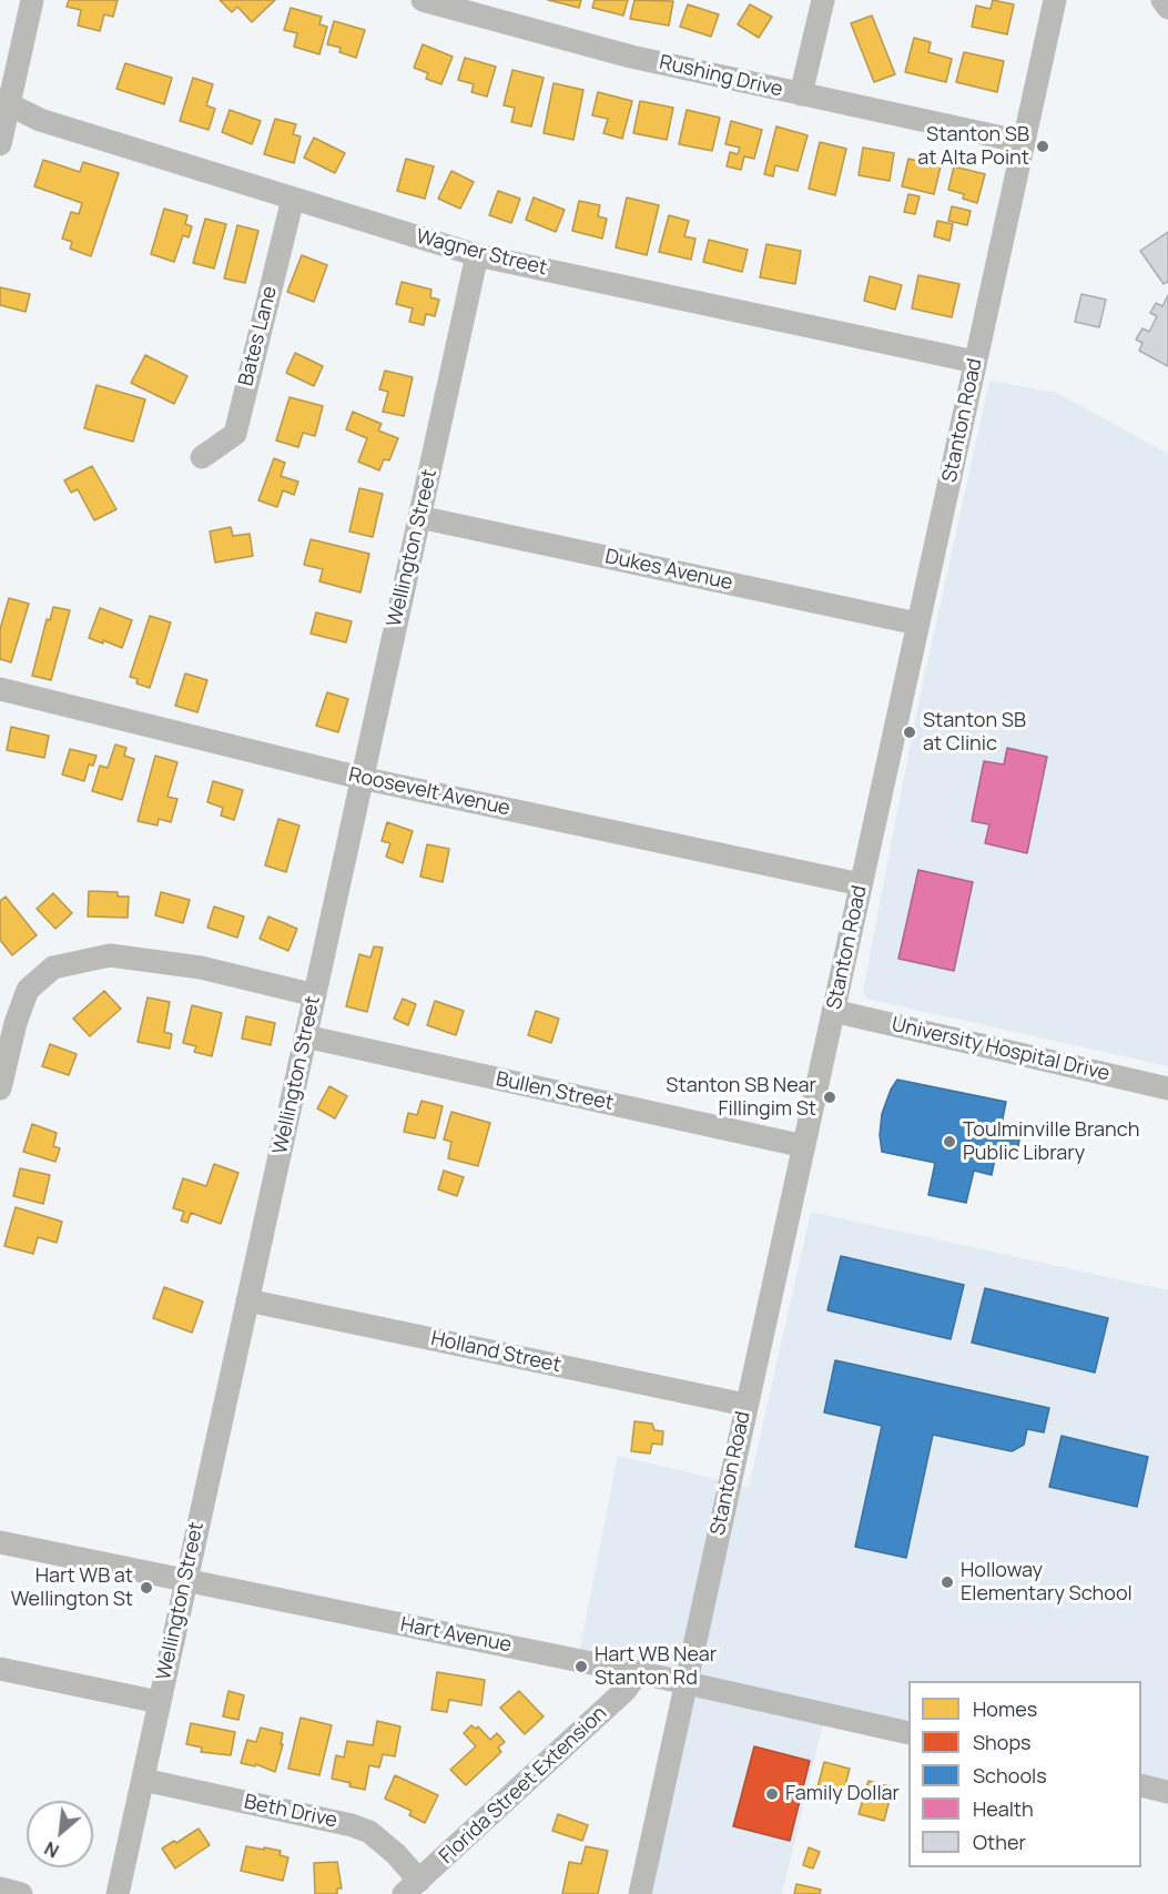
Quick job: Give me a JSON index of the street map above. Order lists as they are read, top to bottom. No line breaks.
{"streets":{"street":["Rushing Drive","Wagner Street","Bates Lane","Stanton Road","Wellington Street","Dukes Avenue","Roosevelt Avenue","University Hospital Drive","Bullen Street","Holland Street","Hart Avenue","Florida Street Extension","Beth Drive"]},"crossings":[["Rushing Drive","Stanton Road"],["Wagner Street","Bates Lane"],["Wagner Street","Stanton Road"],["Wagner Street","Wellington Street"],["Stanton Road","Dukes Avenue"],["Stanton Road","Roosevelt Avenue"],["Stanton Road","University Hospital Drive"],["Stanton Road","Bullen Street"],["Stanton Road","Holland Street"],["Stanton Road","Hart Avenue"],["Wellington Street","Dukes Avenue"],["Wellington Street","Roosevelt Avenue"],["Wellington Street","Bullen Street"],["Wellington Street","Holland Street"],["Wellington Street","Hart Avenue"],["Wellington Street","Beth Drive"],["Hart Avenue","Florida Street Extension"],["Florida Street Extension","Beth Drive"]],"places":["Stanton SB at Alta Point","Stanton SB at Clinic","Stanton SB Near Fillingim St","Toulminville Branch Public Library","Holloway Elementary School","Hart WB at Wellington St","Hart WB Near Stanton Rd","Family Dollar"],"legend":["Homes","Shops","Schools","Health","Other"],"north":"bottom left"}
